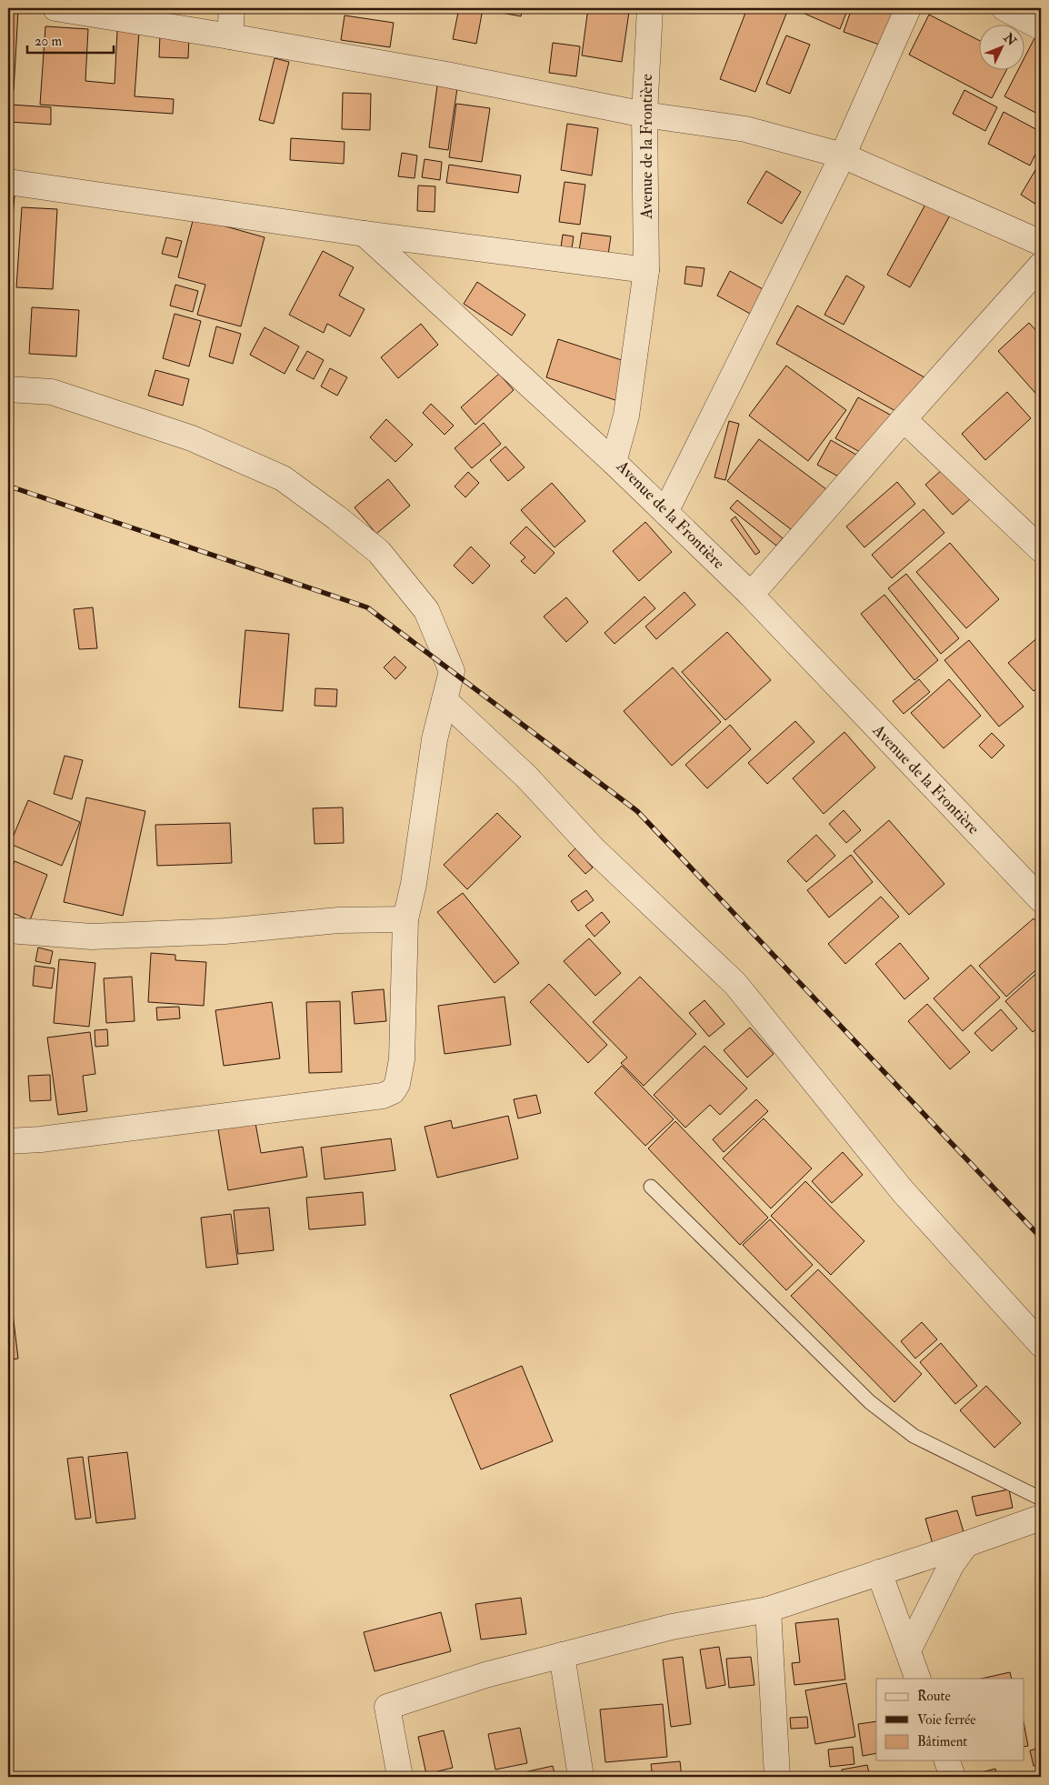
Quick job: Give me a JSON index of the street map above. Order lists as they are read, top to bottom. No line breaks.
{"streets":{"street":["Avenue de la Frontière"]},"legend":["Route","Voie ferrée","Bâtiment"],"scale_bar":"20 m","north":"top right"}
